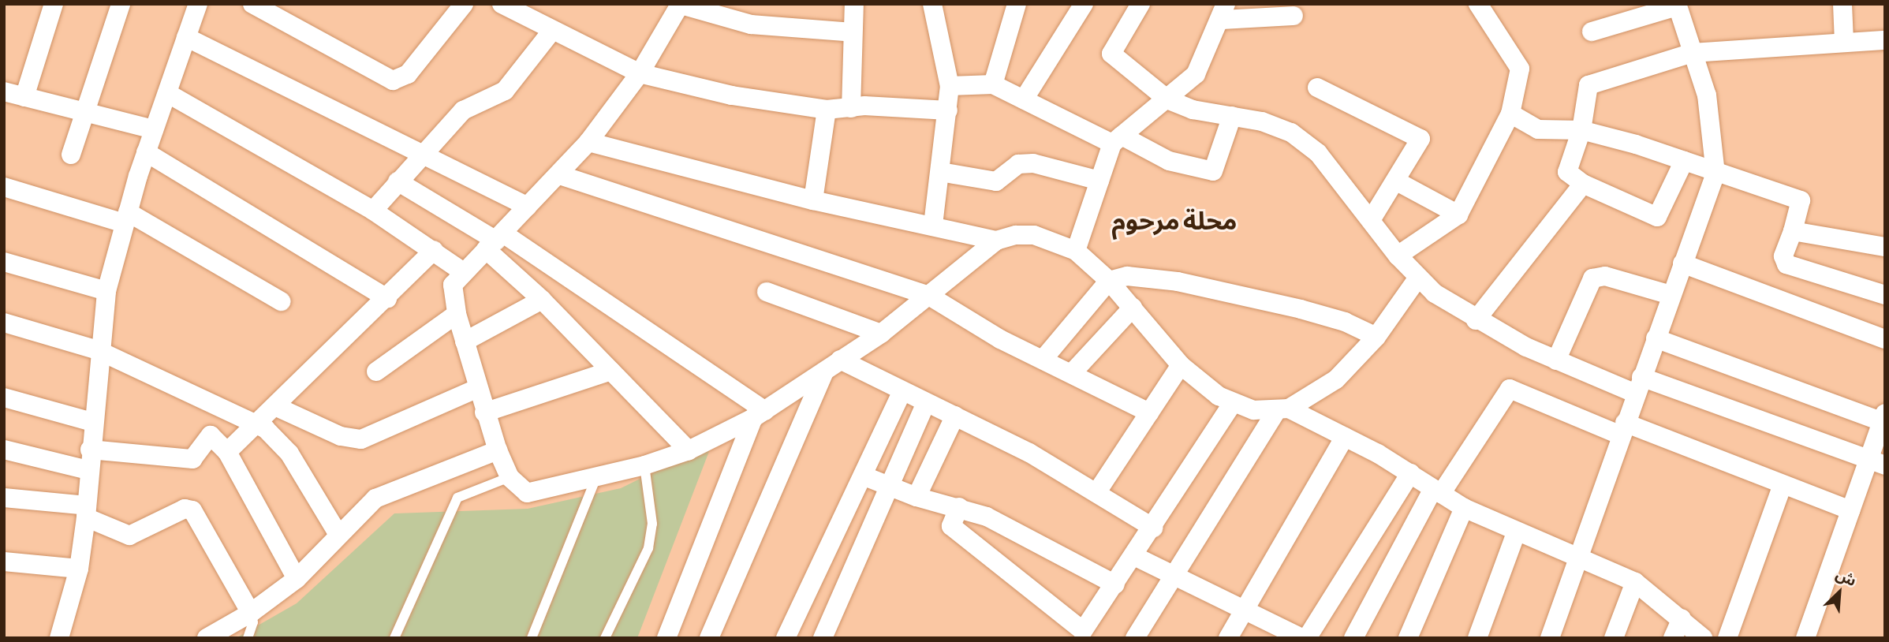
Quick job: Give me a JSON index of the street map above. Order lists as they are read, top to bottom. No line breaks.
{"districts":["محلة مرحوم"],"north":"top right"}
